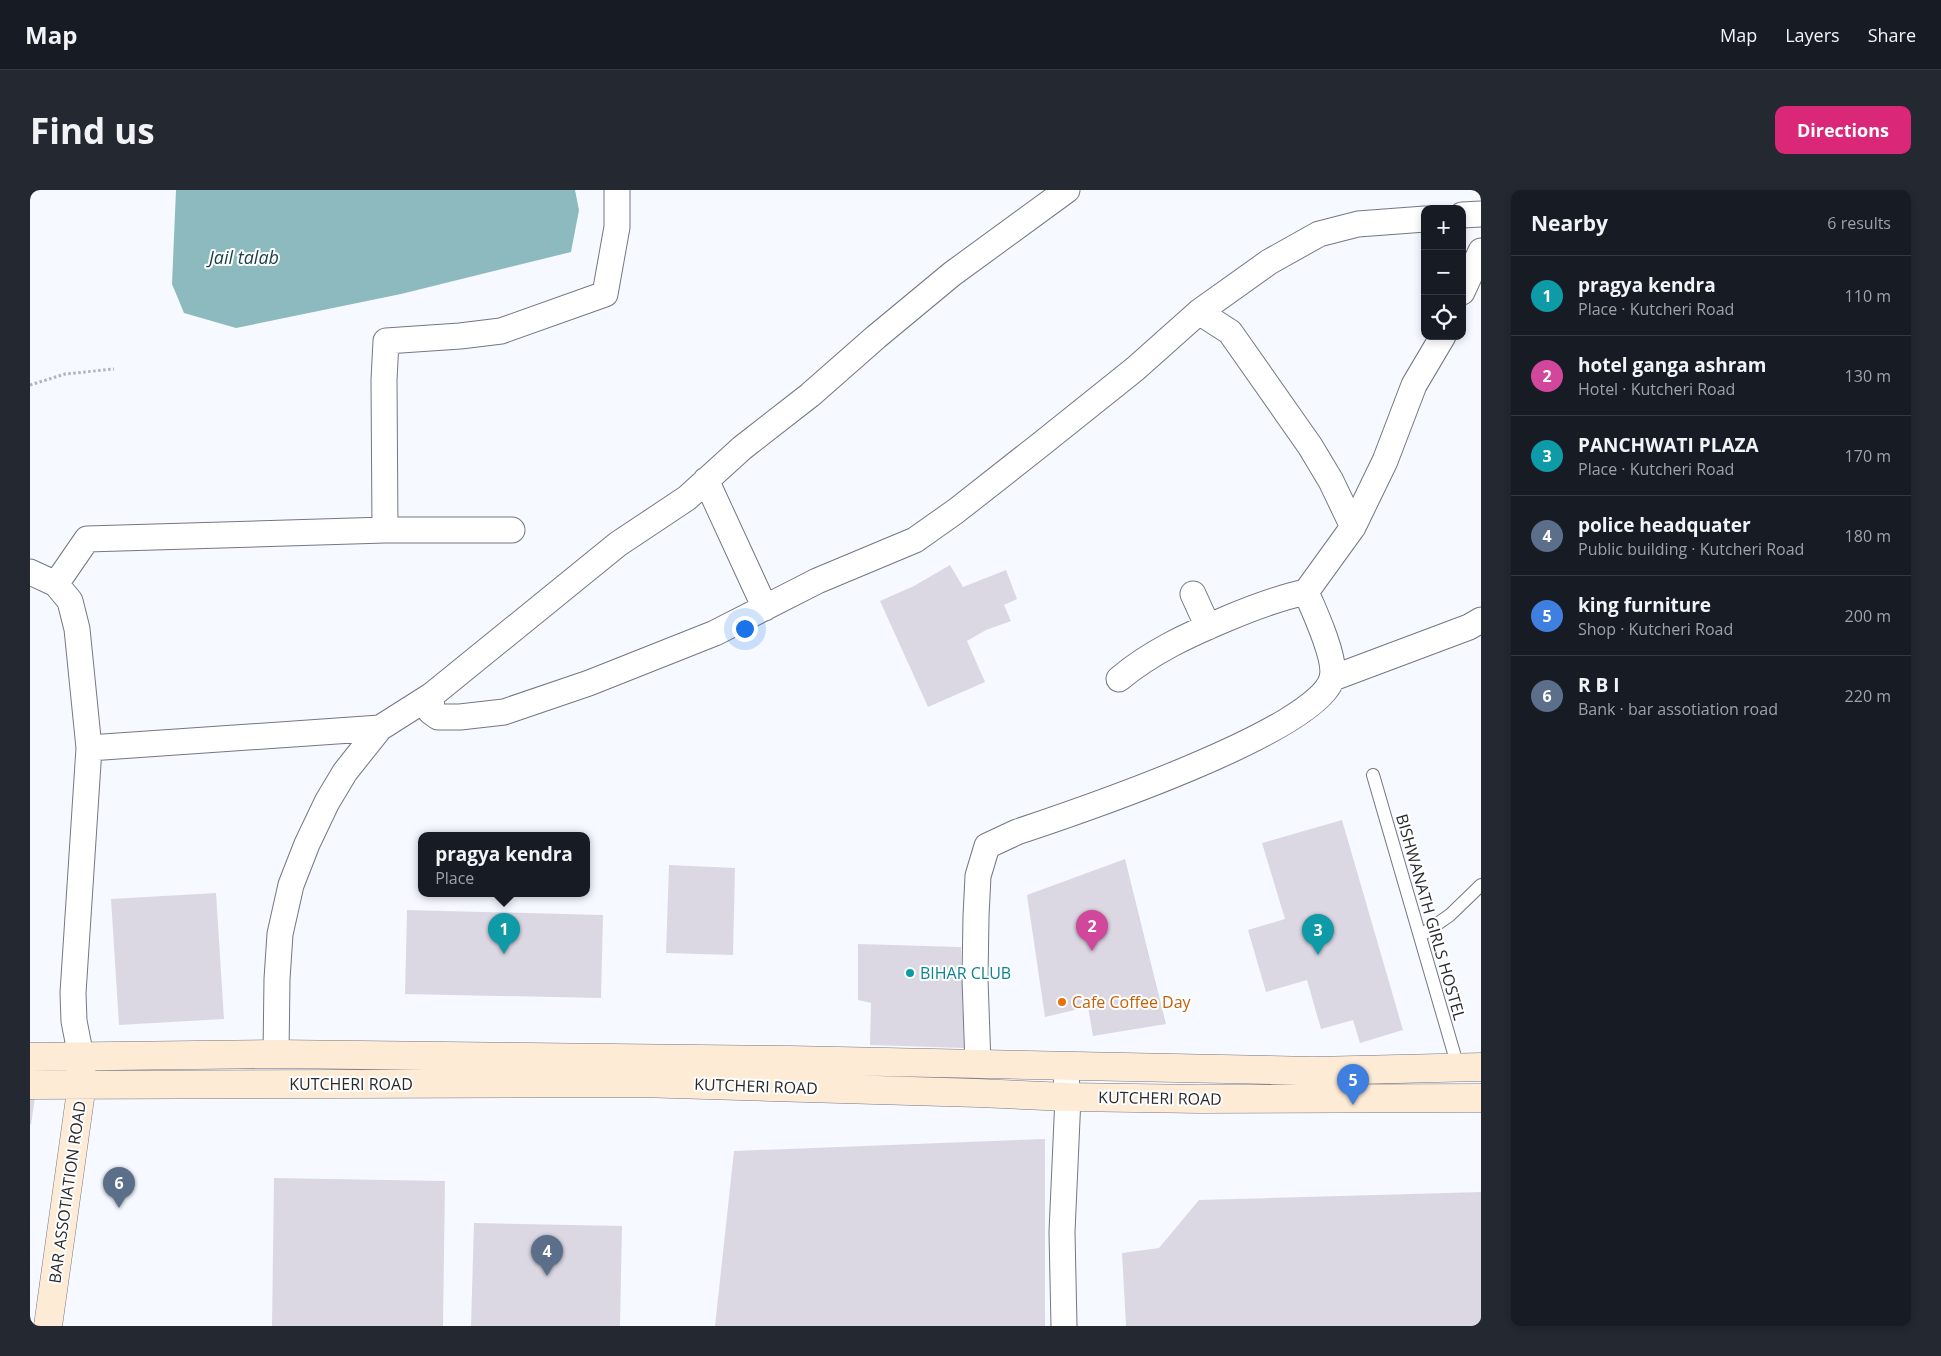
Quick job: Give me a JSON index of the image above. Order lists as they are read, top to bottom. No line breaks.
{"streets":{"main road":["KUTCHERI ROAD","BAR ASSOTIATION ROAD"],"lane":["BISHWANATH GIRLS HOSTEL"]},"crossings":[["KUTCHERI ROAD","BAR ASSOTIATION ROAD"]],"water":["Jail talab"],"places":["BIHAR CLUB","Cafe Coffee Day"],"page":{"header":"Map","nav":["Map","Layers","Share"],"buttons":"Directions","title":"Find us","heading":["Nearby","6 results"],"map_buttons":["+","−"],"list":[{"mark":"1","name":"pragya kendra","note":"Place · Kutcheri Road","value":"110 m"},{"mark":"2","name":"hotel ganga ashram","note":"Hotel · Kutcheri Road","value":"130 m"},{"mark":"3","name":"PANCHWATI PLAZA","note":"Place · Kutcheri Road","value":"170 m"},{"mark":"4","name":"police headquater","note":"Public building · Kutcheri Road","value":"180 m"},{"mark":"5","name":"king furniture","note":"Shop · Kutcheri Road","value":"200 m"},{"mark":"6","name":"R B I","note":"Bank · bar assotiation road","value":"220 m"}],"popup":["pragya kendra","Place"],"pins":["2","1","3","5","6","4"]}}
